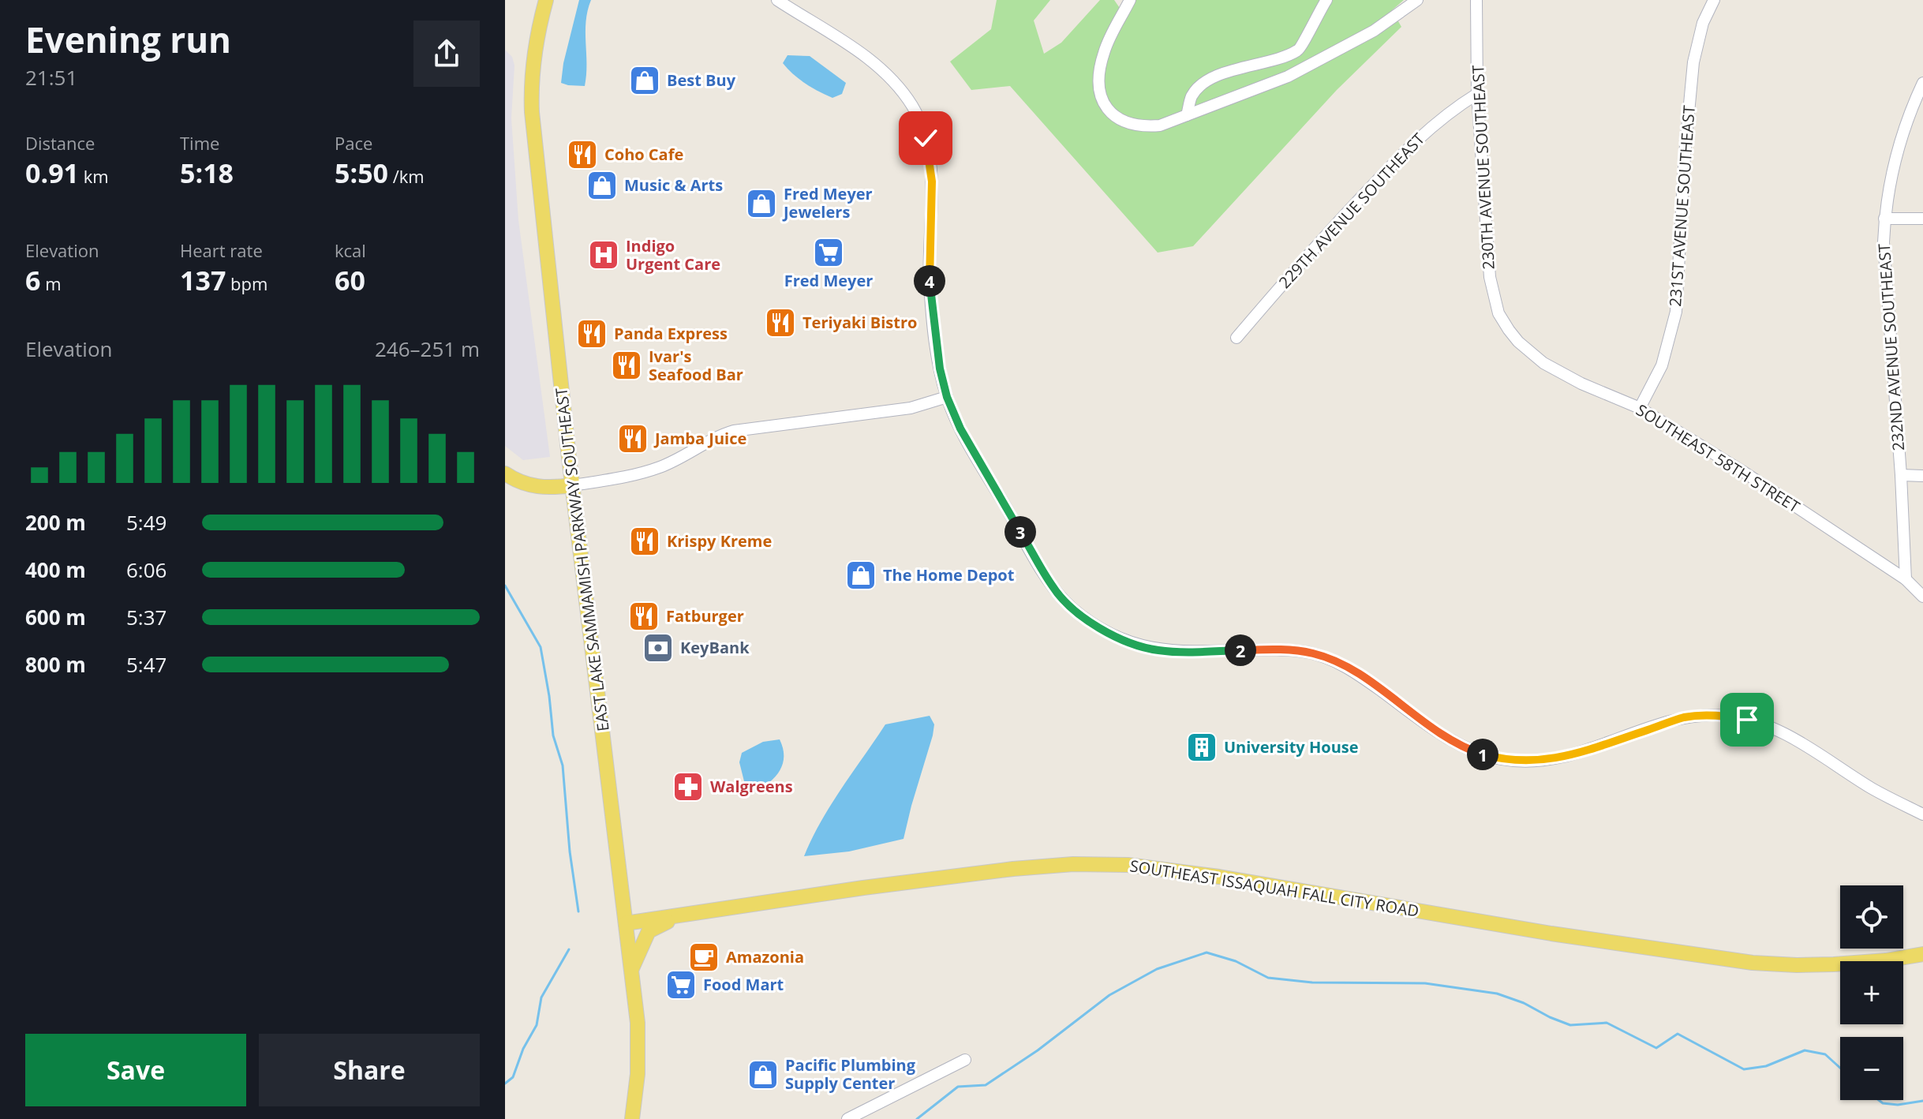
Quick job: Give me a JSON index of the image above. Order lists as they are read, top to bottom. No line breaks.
{"streets":{"main road":["EAST LAKE SAMMAMISH PARKWAY SOUTHEAST","SOUTHEAST ISSAQUAH FALL CITY ROAD"],"street":["230TH AVENUE SOUTHEAST","231ST AVENUE SOUTHEAST","229TH AVENUE SOUTHEAST","232ND AVENUE SOUTHEAST","SOUTHEAST 58TH STREET"]},"crossings":[["230TH AVENUE SOUTHEAST","229TH AVENUE SOUTHEAST"],["230TH AVENUE SOUTHEAST","SOUTHEAST 58TH STREET"],["231ST AVENUE SOUTHEAST","SOUTHEAST 58TH STREET"],["232ND AVENUE SOUTHEAST","SOUTHEAST 58TH STREET"],["EAST LAKE SAMMAMISH PARKWAY SOUTHEAST","SOUTHEAST ISSAQUAH FALL CITY ROAD"]],"places":{"shop":["Best Buy","Music & Arts","Fred Meyer Jewelers","The Home Depot","Pacific Plumbing Supply Center"],"restaurant":["Coho Cafe","Teriyaki Bistro","Panda Express","Ivar's Seafood Bar","Jamba Juice","Krispy Kreme","Fatburger"],"supermarket":["Fred Meyer","Food Mart"],"hospital":["Indigo Urgent Care"],"bank":["KeyBank"],"building":["University House"],"pharmacy":["Walgreens"],"cafe":["Amazonia"]},"page":{"heading":["Evening run","21:51"],"stats":[["Distance","0.91 km"],["Time","5:18"],["Pace","5:50 /km"],["Elevation","6 m"],["Heart rate","137 bpm"],["kcal","60"]],"pins":["4","3","2","1"],"chart":["Elevation","246–251 m"],"list":[{"name":"200 m","note":"5:49"},{"name":"400 m","note":"6:06"},{"name":"600 m","note":"5:37"},{"name":"800 m","note":"5:47"}],"map_buttons":["+","−"],"buttons":["Save","Share"]}}
